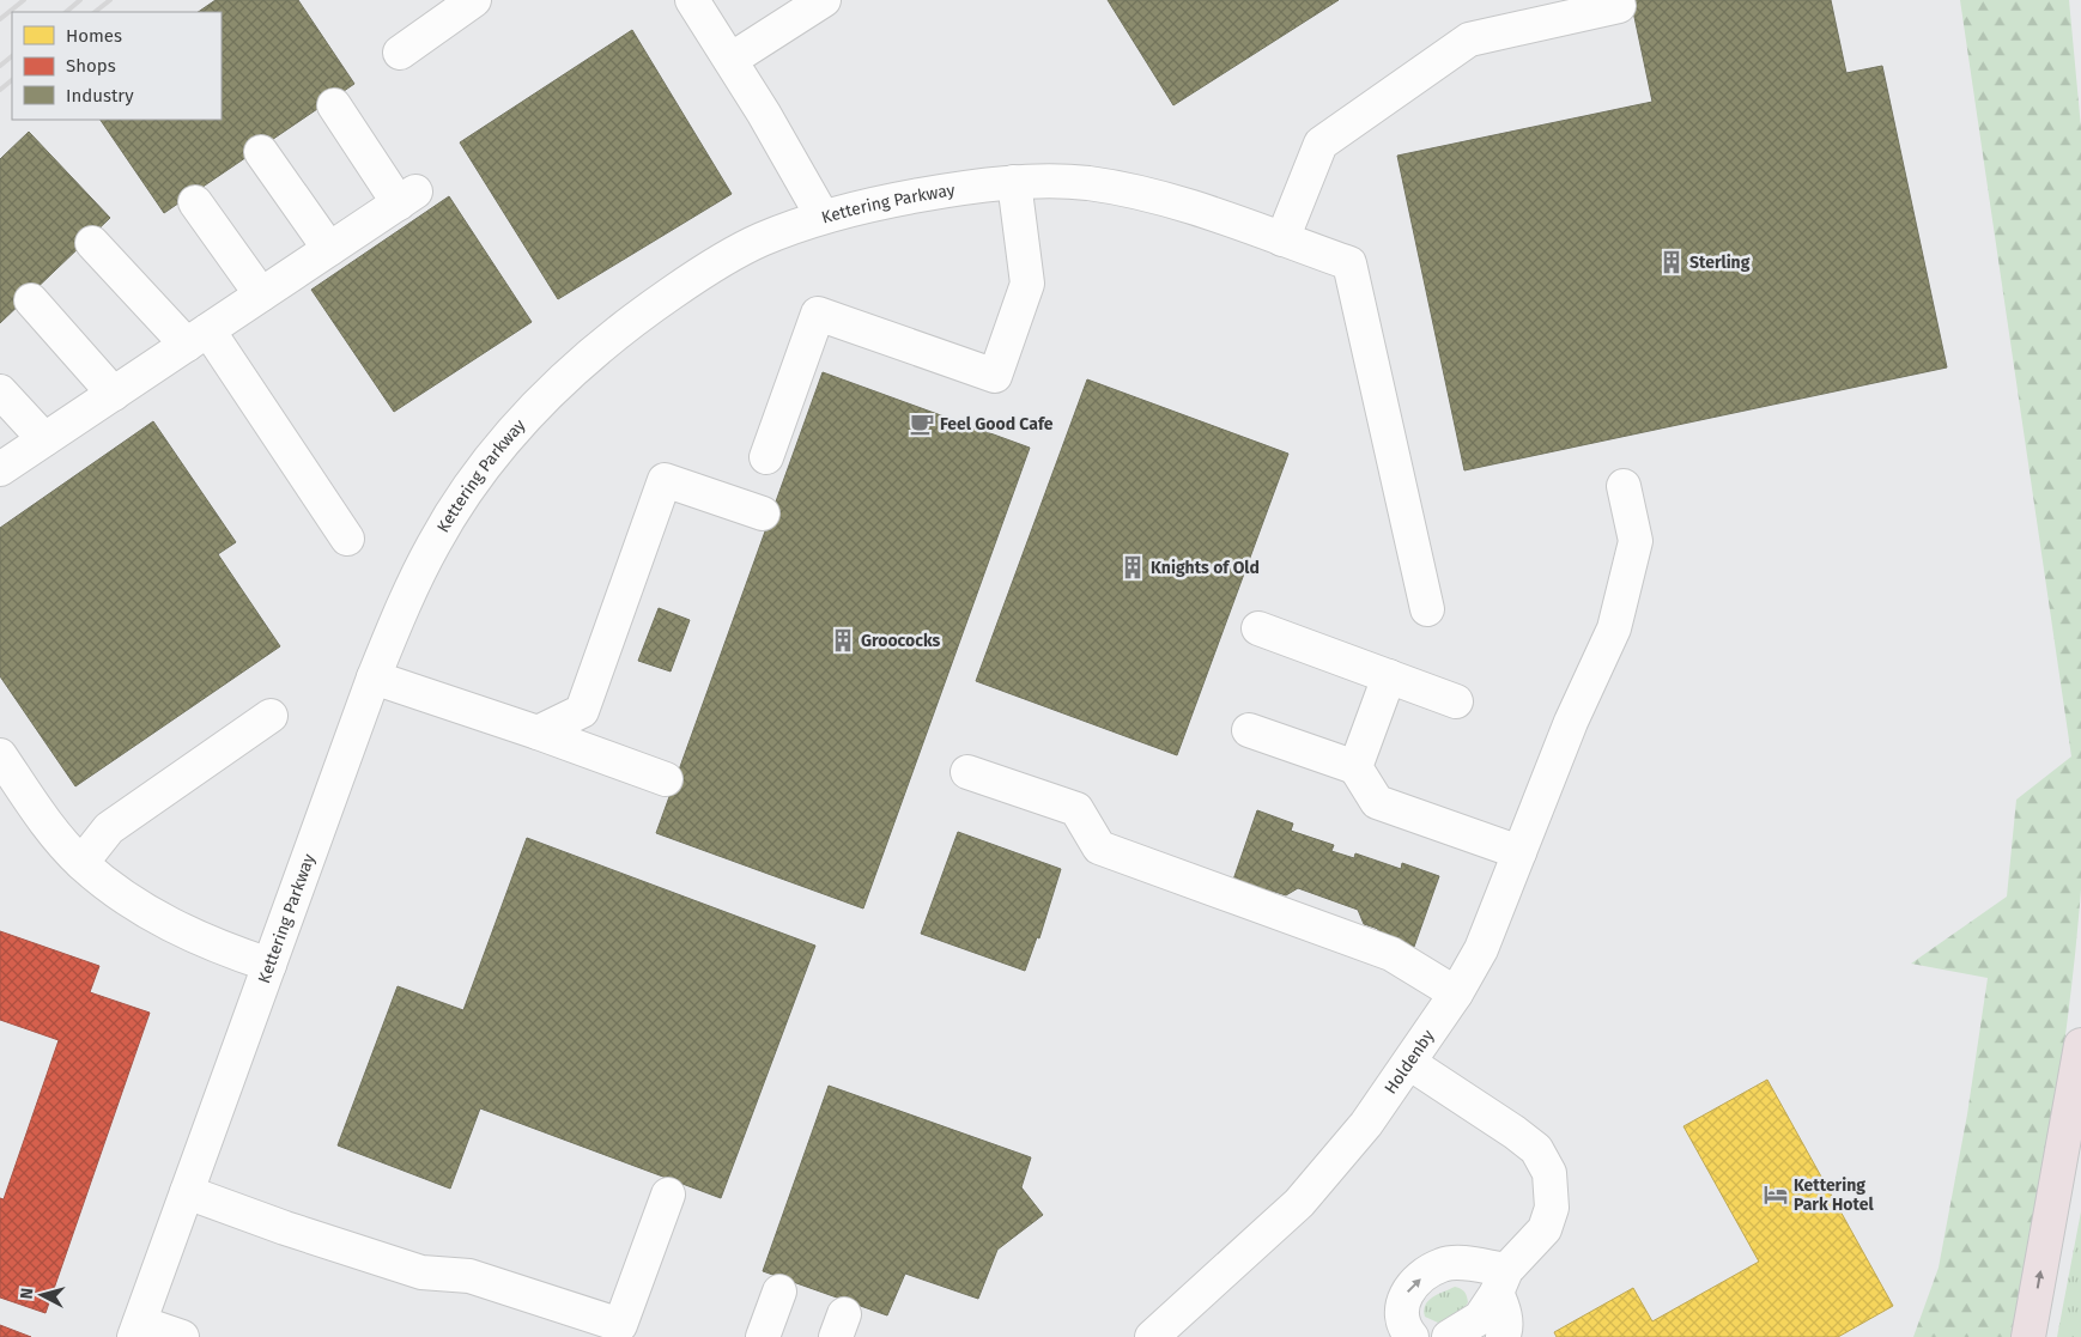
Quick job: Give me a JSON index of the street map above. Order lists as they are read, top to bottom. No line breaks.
{"streets":{"street":["Kettering Parkway","Holdenby"]},"places":{"building":["Sterling","Knights of Old","Groococks"],"cafe":["Feel Good Cafe"],"hotel":["Kettering Park Hotel"]},"legend":["Homes","Shops","Industry"],"north":"left"}
